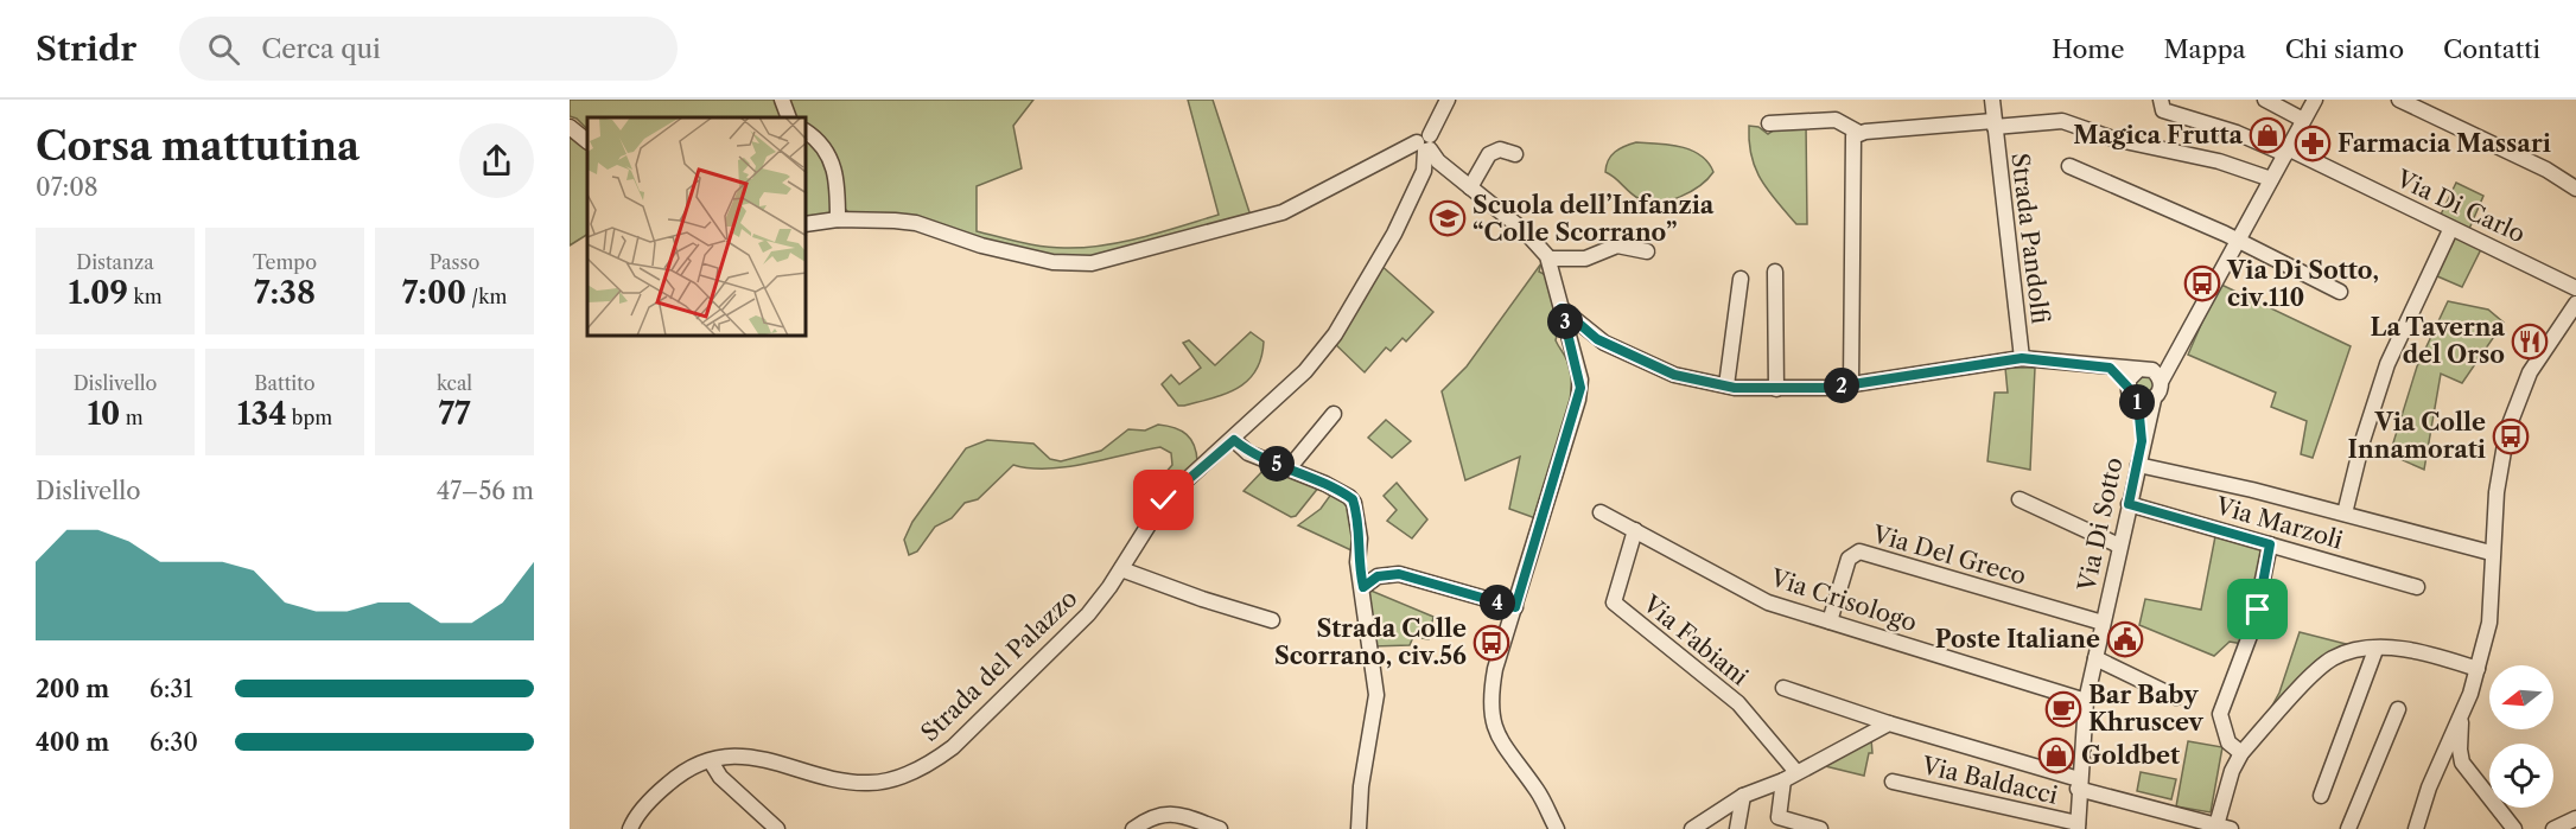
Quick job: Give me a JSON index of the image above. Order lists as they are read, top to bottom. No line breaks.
{"streets":{"street":["Via Di Carlo","Strada Pandolfi","Via Marzoli","Via Di Sotto","Via Del Greco","Via Crisologo","Via Fabiani","Strada del Palazzo","Via Baldacci"]},"crossings":[["Strada Pandolfi","Via Di Sotto"],["Via Marzoli","Via Di Sotto"],["Via Di Sotto","Via Del Greco"],["Via Di Sotto","Via Crisologo"],["Via Di Sotto","Via Baldacci"],["Via Del Greco","Via Crisologo"],["Via Crisologo","Via Fabiani"]],"places":{"shop":["Magica Frutta","Goldbet"],"pharmacy":["Farmacia Massari"],"school or university":["Scuola dell’Infanzia “Colle Scorrano”"],"bus stop":["Via Di Sotto, civ.110","Via Colle Innamorati","Strada Colle Scorrano, civ.56"],"restaurant":["La Taverna del Orso"],"public building":["Poste Italiane"],"cafe":["Bar Baby Khruscev"]},"north":"left","page":{"header":"Stridr","search":"Cerca qui","nav":["Home","Mappa","Chi siamo","Contatti"],"heading":["Corsa mattutina","07:08"],"stats":[["Distanza","1.09 km"],["Tempo","7:38"],["Passo","7:00 /km"],["Dislivello","10 m"],["Battito","134 bpm"],["kcal","77"]],"pins":["3","2","1","5","4"],"chart":["Dislivello","47–56 m"],"list":[{"name":"200 m","note":"6:31"},{"name":"400 m","note":"6:30"}]}}
